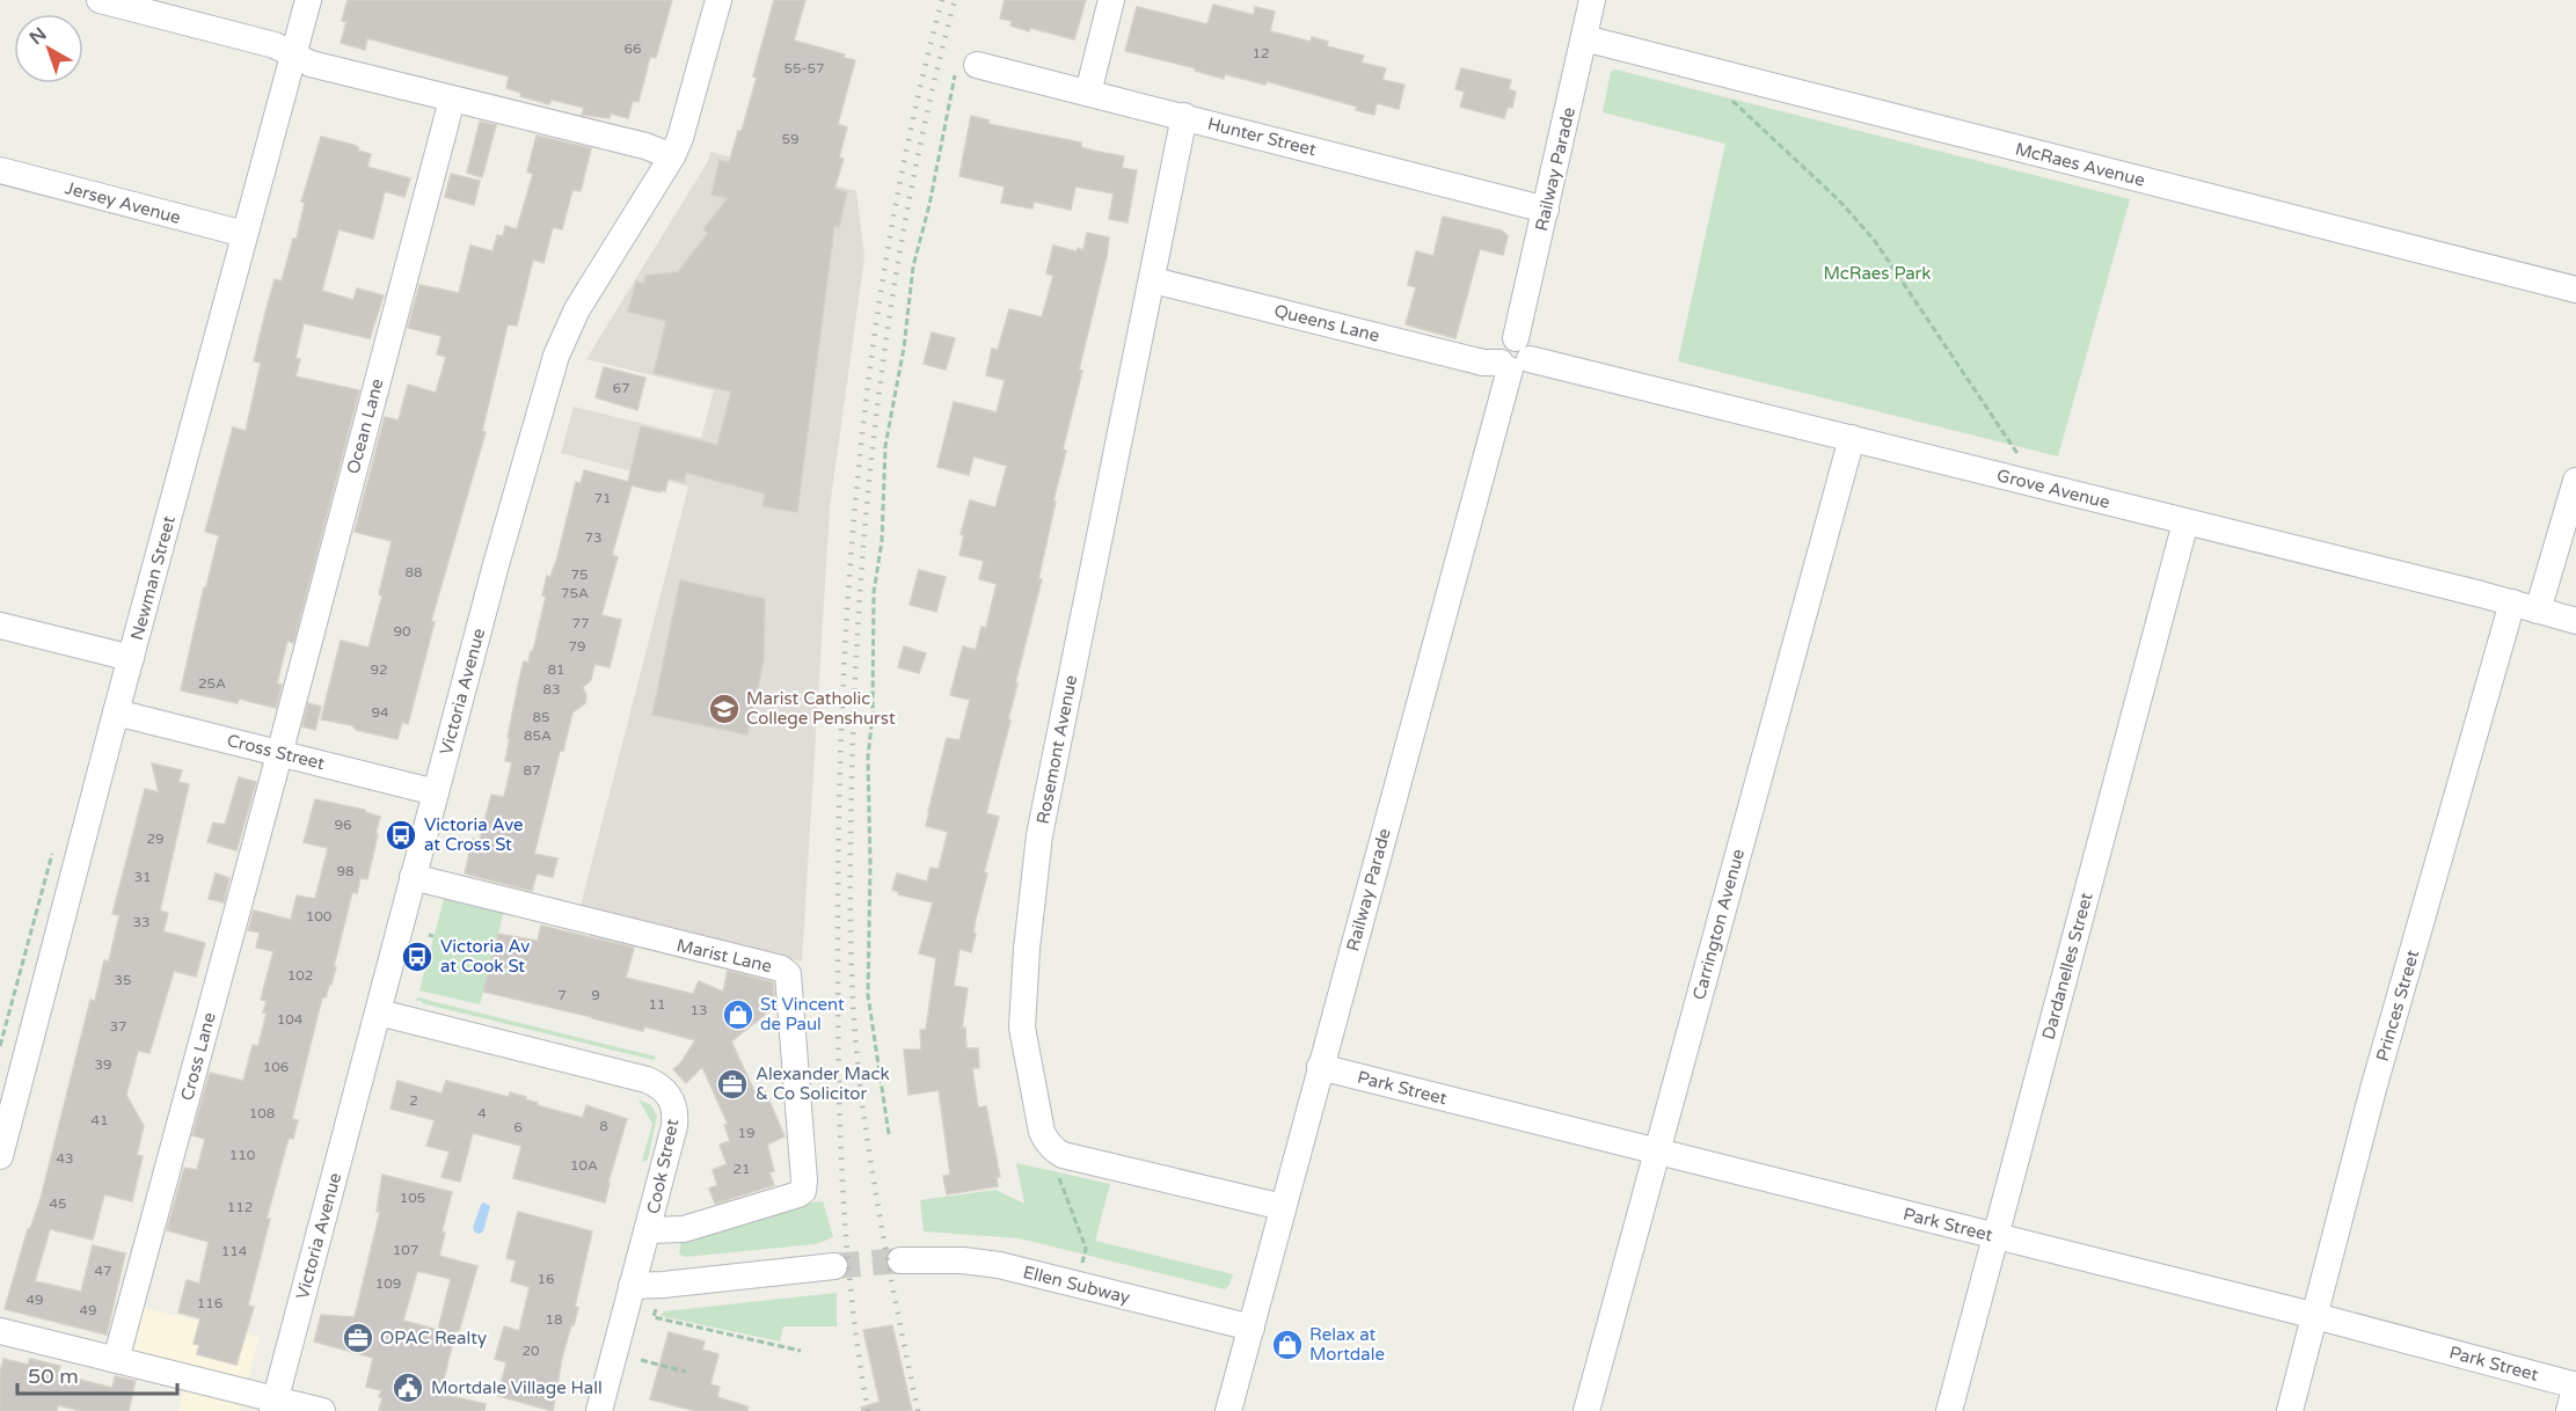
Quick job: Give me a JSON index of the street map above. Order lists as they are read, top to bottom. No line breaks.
{"streets":{"street":["Hunter Street","McRaes Avenue","Railway Parade","Jersey Avenue","Queens Lane","Ocean Lane","Grove Avenue","Newman Street","Victoria Avenue","Rosemont Avenue","Cross Street","Carrington Avenue","Marist Lane","Dardanelles Street","Princes Street","Cross Lane","Park Street","Cook Street","Ellen Subway"]},"crossings":[["Hunter Street","Railway Parade"],["Hunter Street","Rosemont Avenue"],["McRaes Avenue","Railway Parade"],["Railway Parade","Queens Lane"],["Railway Parade","Grove Avenue"],["Railway Parade","Rosemont Avenue"],["Railway Parade","Park Street"],["Railway Parade","Ellen Subway"],["Jersey Avenue","Newman Street"],["Queens Lane","Grove Avenue"],["Queens Lane","Rosemont Avenue"],["Ocean Lane","Cross Street"],["Ocean Lane","Cross Lane"],["Grove Avenue","Carrington Avenue"],["Grove Avenue","Dardanelles Street"],["Grove Avenue","Princes Street"],["Newman Street","Cross Street"],["Victoria Avenue","Cross Street"],["Victoria Avenue","Marist Lane"],["Victoria Avenue","Cook Street"],["Cross Street","Cross Lane"],["Carrington Avenue","Park Street"],["Marist Lane","Cook Street"],["Dardanelles Street","Park Street"],["Princes Street","Park Street"]],"parks":["McRaes Park"],"places":{"school or university":["Marist Catholic College Penshurst"],"bus stop":["Victoria Ave at Cross St","Victoria Av at Cook St"],"shop":["St Vincent de Paul","Relax at Mortdale"],"office":["Alexander Mack & Co Solicitor","OPAC Realty"],"public building":["Mortdale Village Hall"]},"house_numbers":["66","12","55-57","59","67","71","73","88","75","75A","77","90","79","92","81","25A","83","94","85","85A","87","96","29","98","31","100","33","102","35","7","9","11","13","104","37","39","106","2","108","4","41","8","6","19","110","43","10A","21","105","45","112","107","114","47","16","109","49","116","49","18","20"],"scale_bar":"50 m","north":"top left"}
